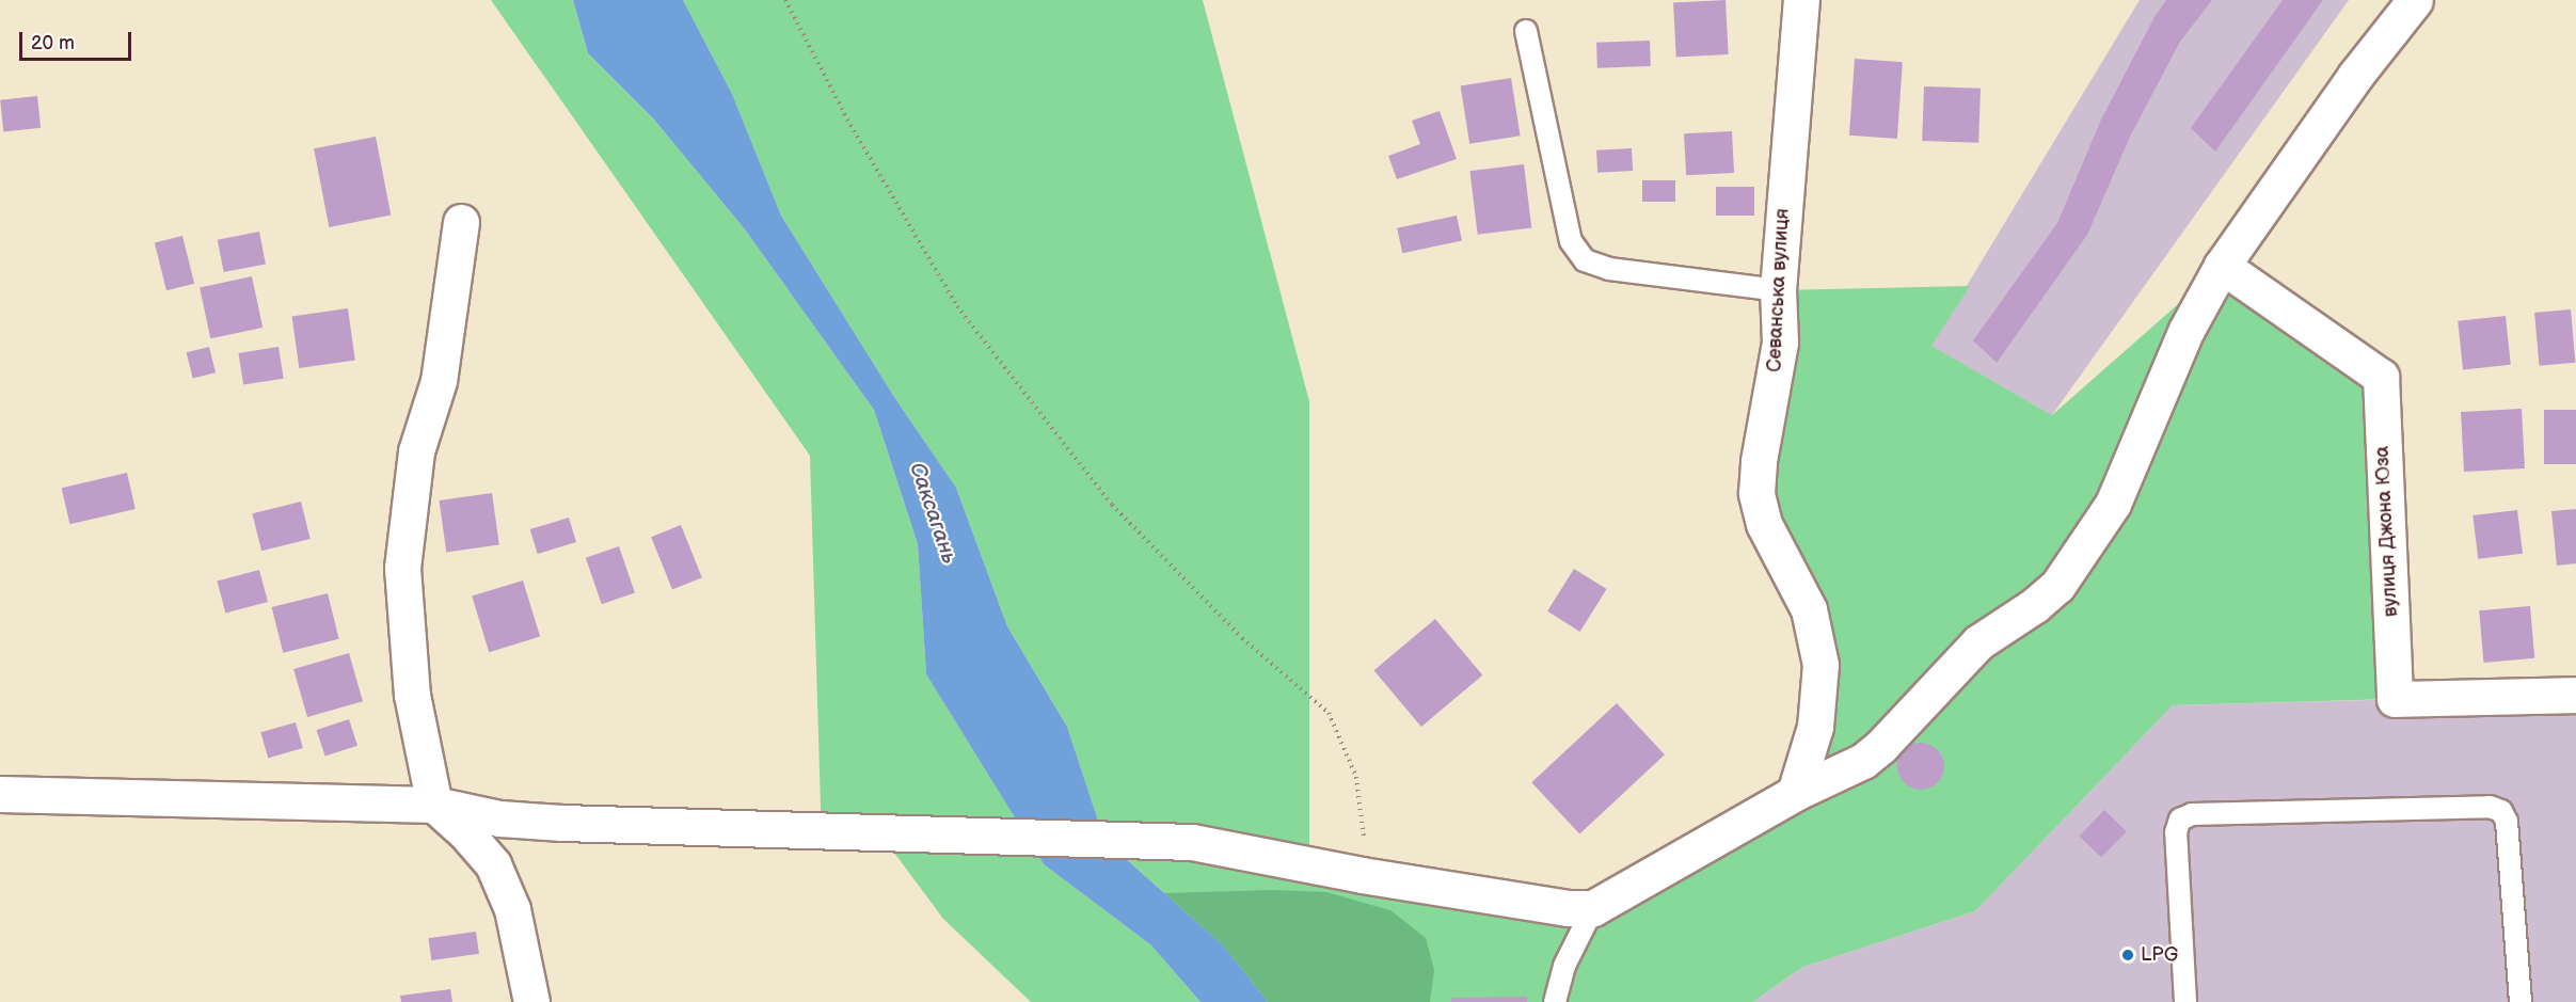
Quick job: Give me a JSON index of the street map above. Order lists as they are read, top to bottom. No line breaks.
{"streets":{"street":["Севанська вулиця","вулиця Джона Юза"]},"water":["Саксагань"],"places":["LPG"],"scale_bar":"20 m"}
